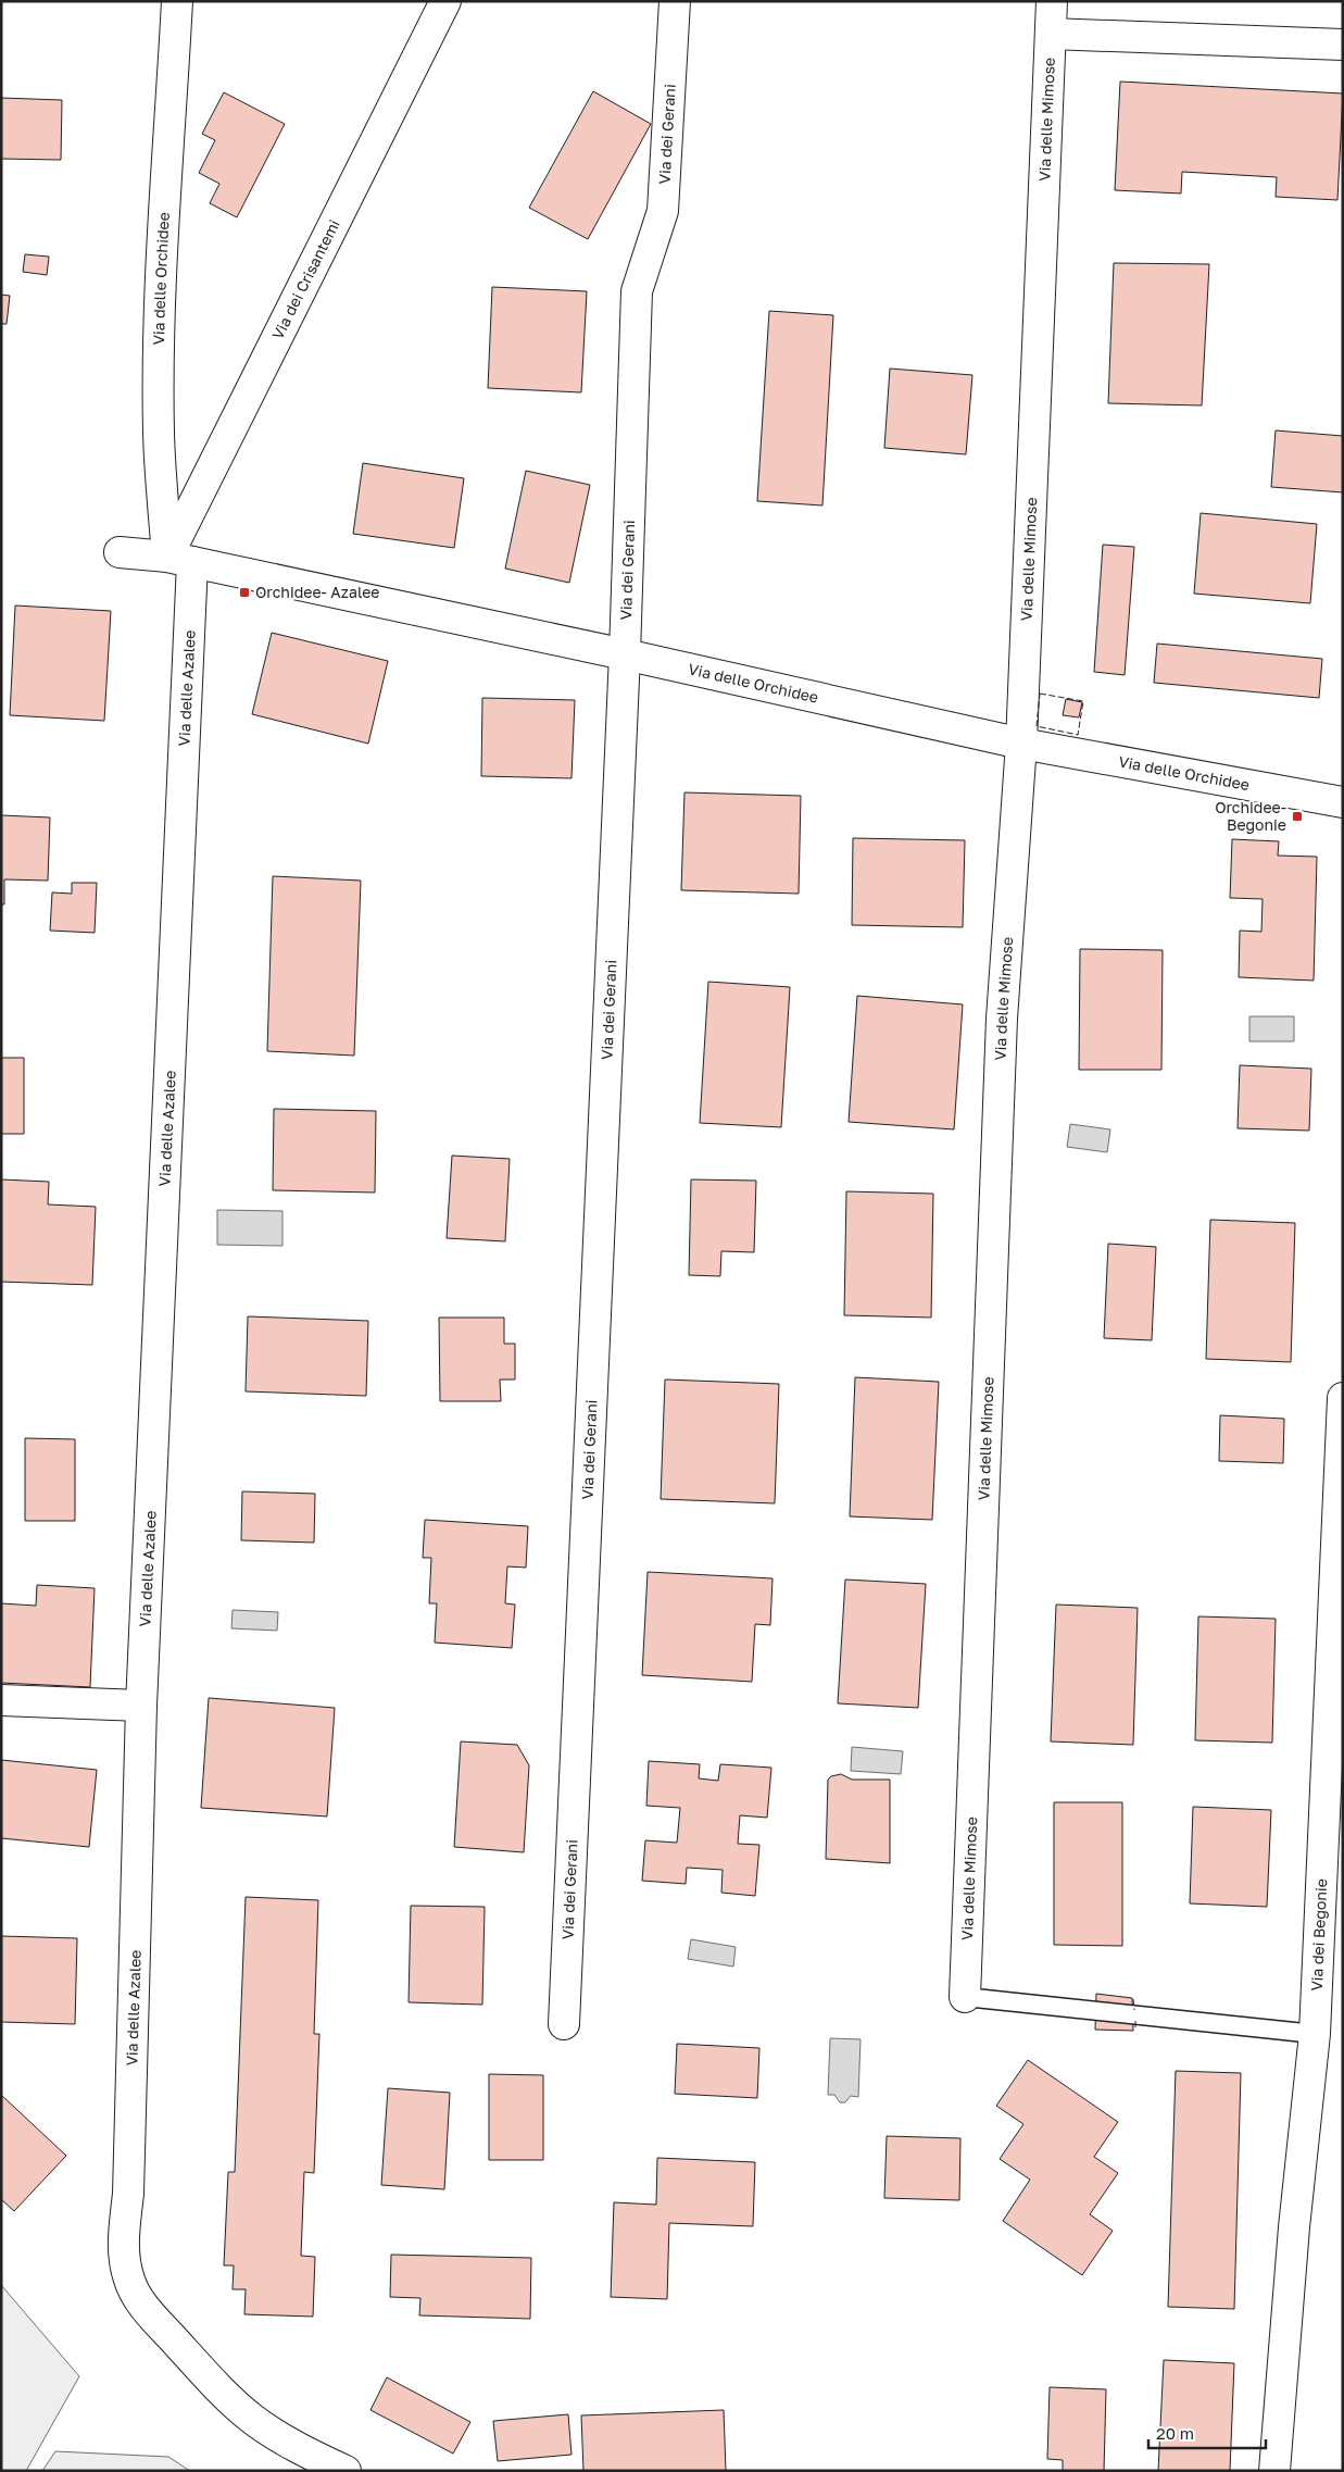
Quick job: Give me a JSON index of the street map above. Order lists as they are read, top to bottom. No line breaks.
{"streets":{"street":["Via delle Mimose","Via dei Gerani","Via delle Orchidee","Via dei Crisantemi","Via delle Azalee","Via dei Begonie"]},"crossings":[["Via delle Mimose","Via delle Orchidee"],["Via dei Gerani","Via delle Orchidee"],["Via delle Orchidee","Via dei Crisantemi"],["Via delle Orchidee","Via delle Azalee"],["Via dei Crisantemi","Via delle Azalee"]],"places":{"transit":["Orchidee- Azalee","Orchidee- Begonie"]},"scale_bar":"20 m"}
